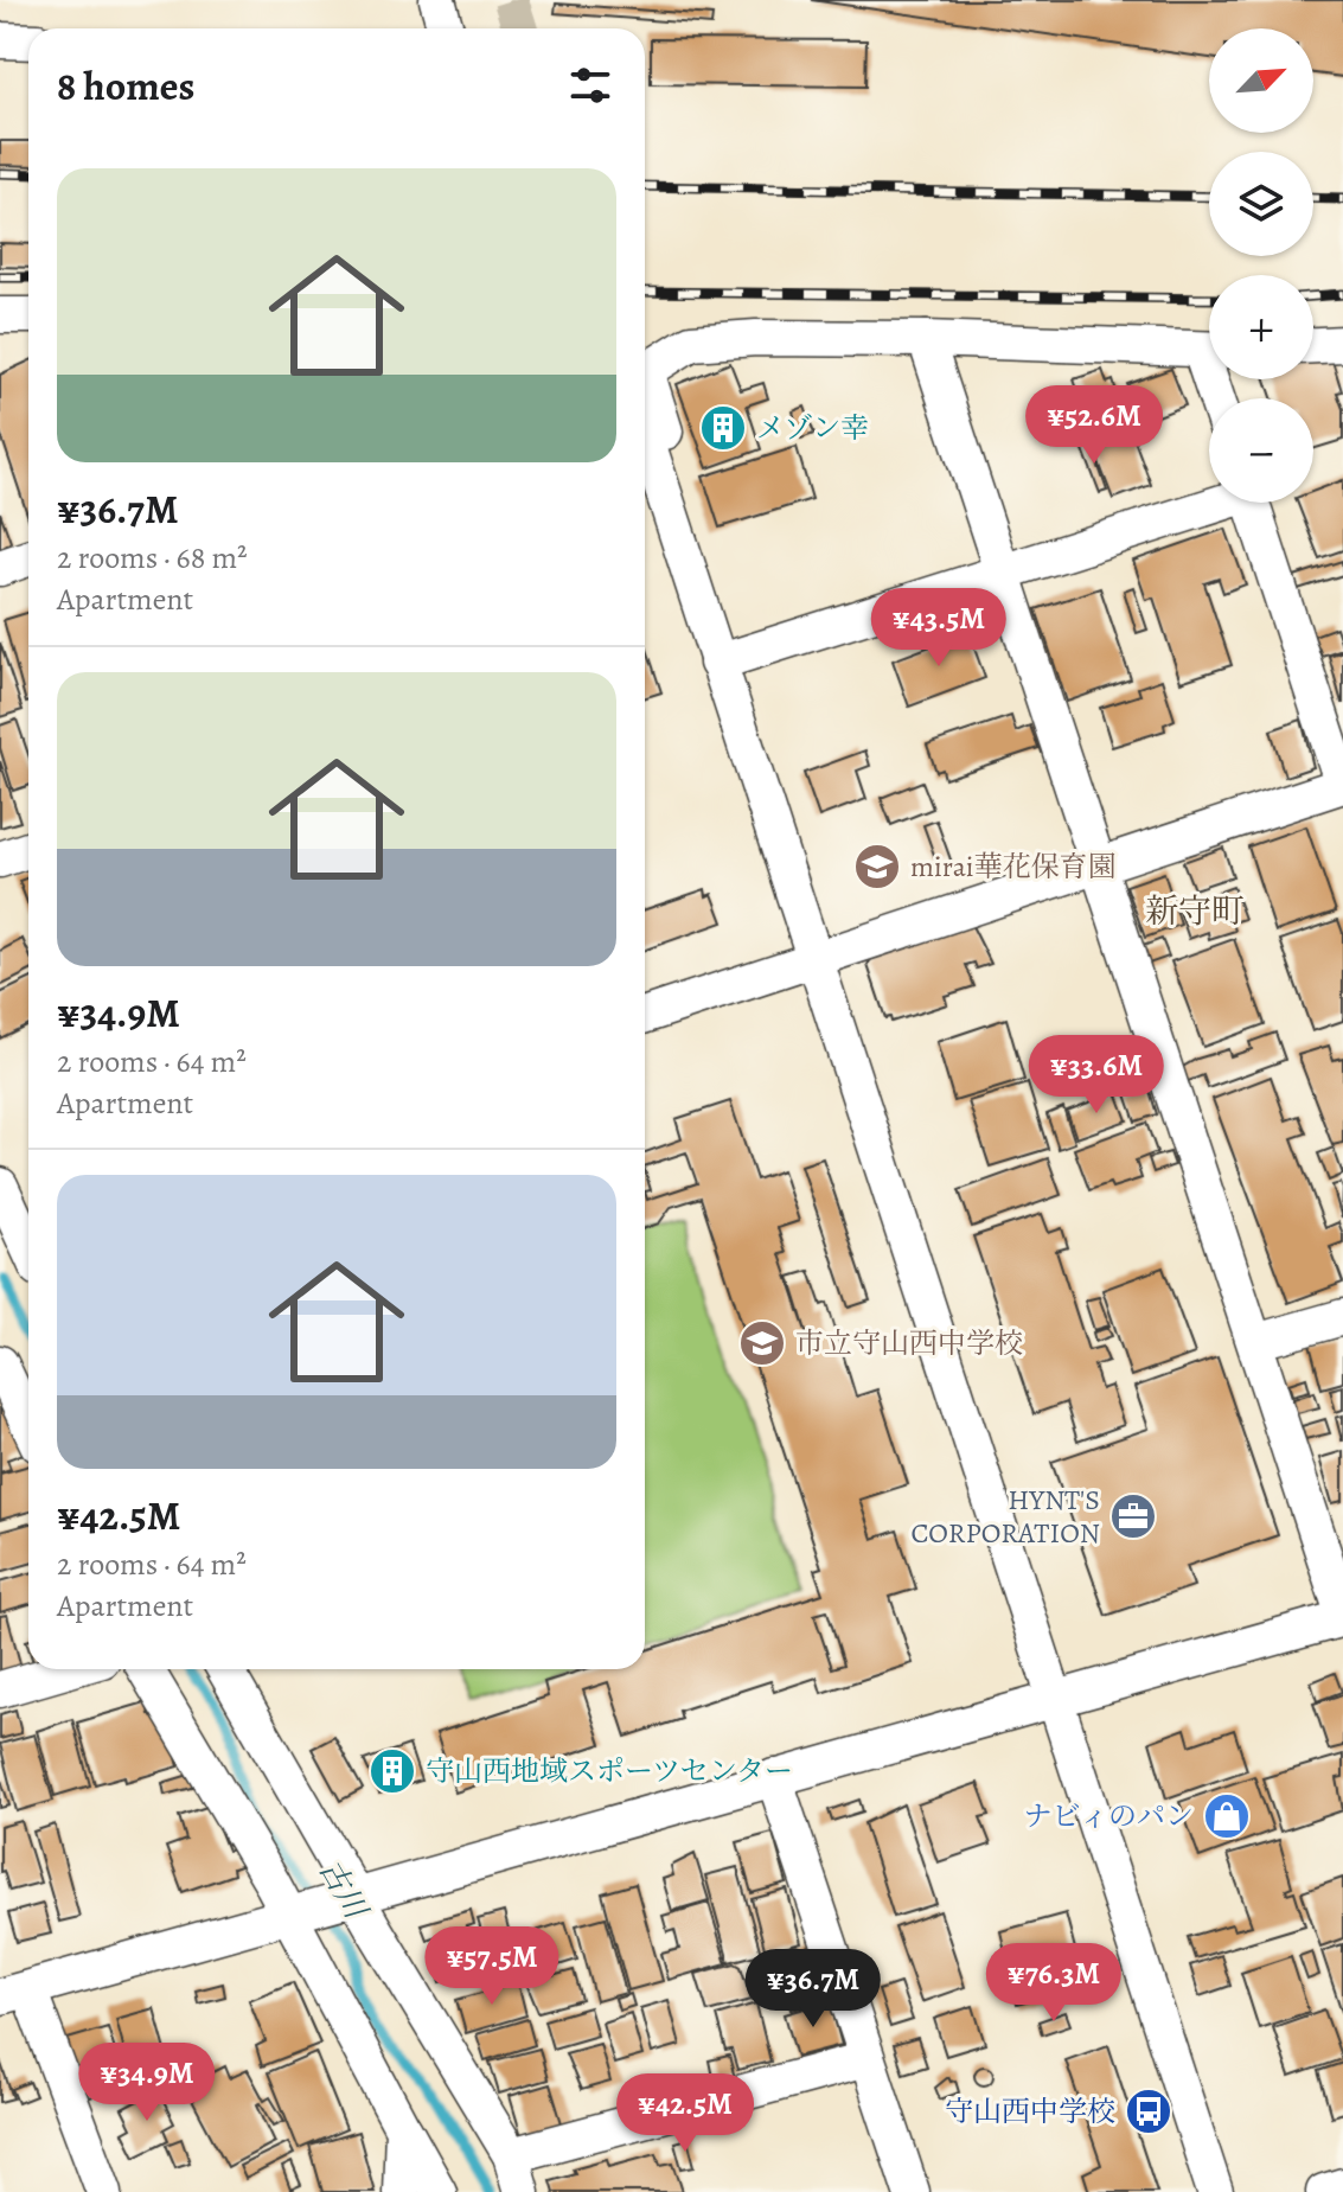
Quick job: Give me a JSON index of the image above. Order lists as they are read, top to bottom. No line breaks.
{"districts":["新守町"],"water":["古川"],"places":{"building":["メゾン幸","守山西地域スポーツセンター"],"school or university":["mirai華花保育園","市立守山西中学校"],"office":["HYNT'S CORPORATION"],"shop":["ナビィのパン"],"bus stop":["守山西中学校"]},"north":"top right","page":{"map_buttons":["+","−"],"heading":"8 homes","list":[{"name":"¥36.7M","note":"2 rooms · 68 m² · Apartment"},{"name":"¥34.9M","note":"2 rooms · 64 m² · Apartment"},{"name":"¥42.5M","note":"2 rooms · 64 m² · Apartment"}],"price":["¥52.6M","¥43.5M","¥33.6M","¥57.5M","¥76.3M","¥36.7M","¥34.9M","¥42.5M"]}}
